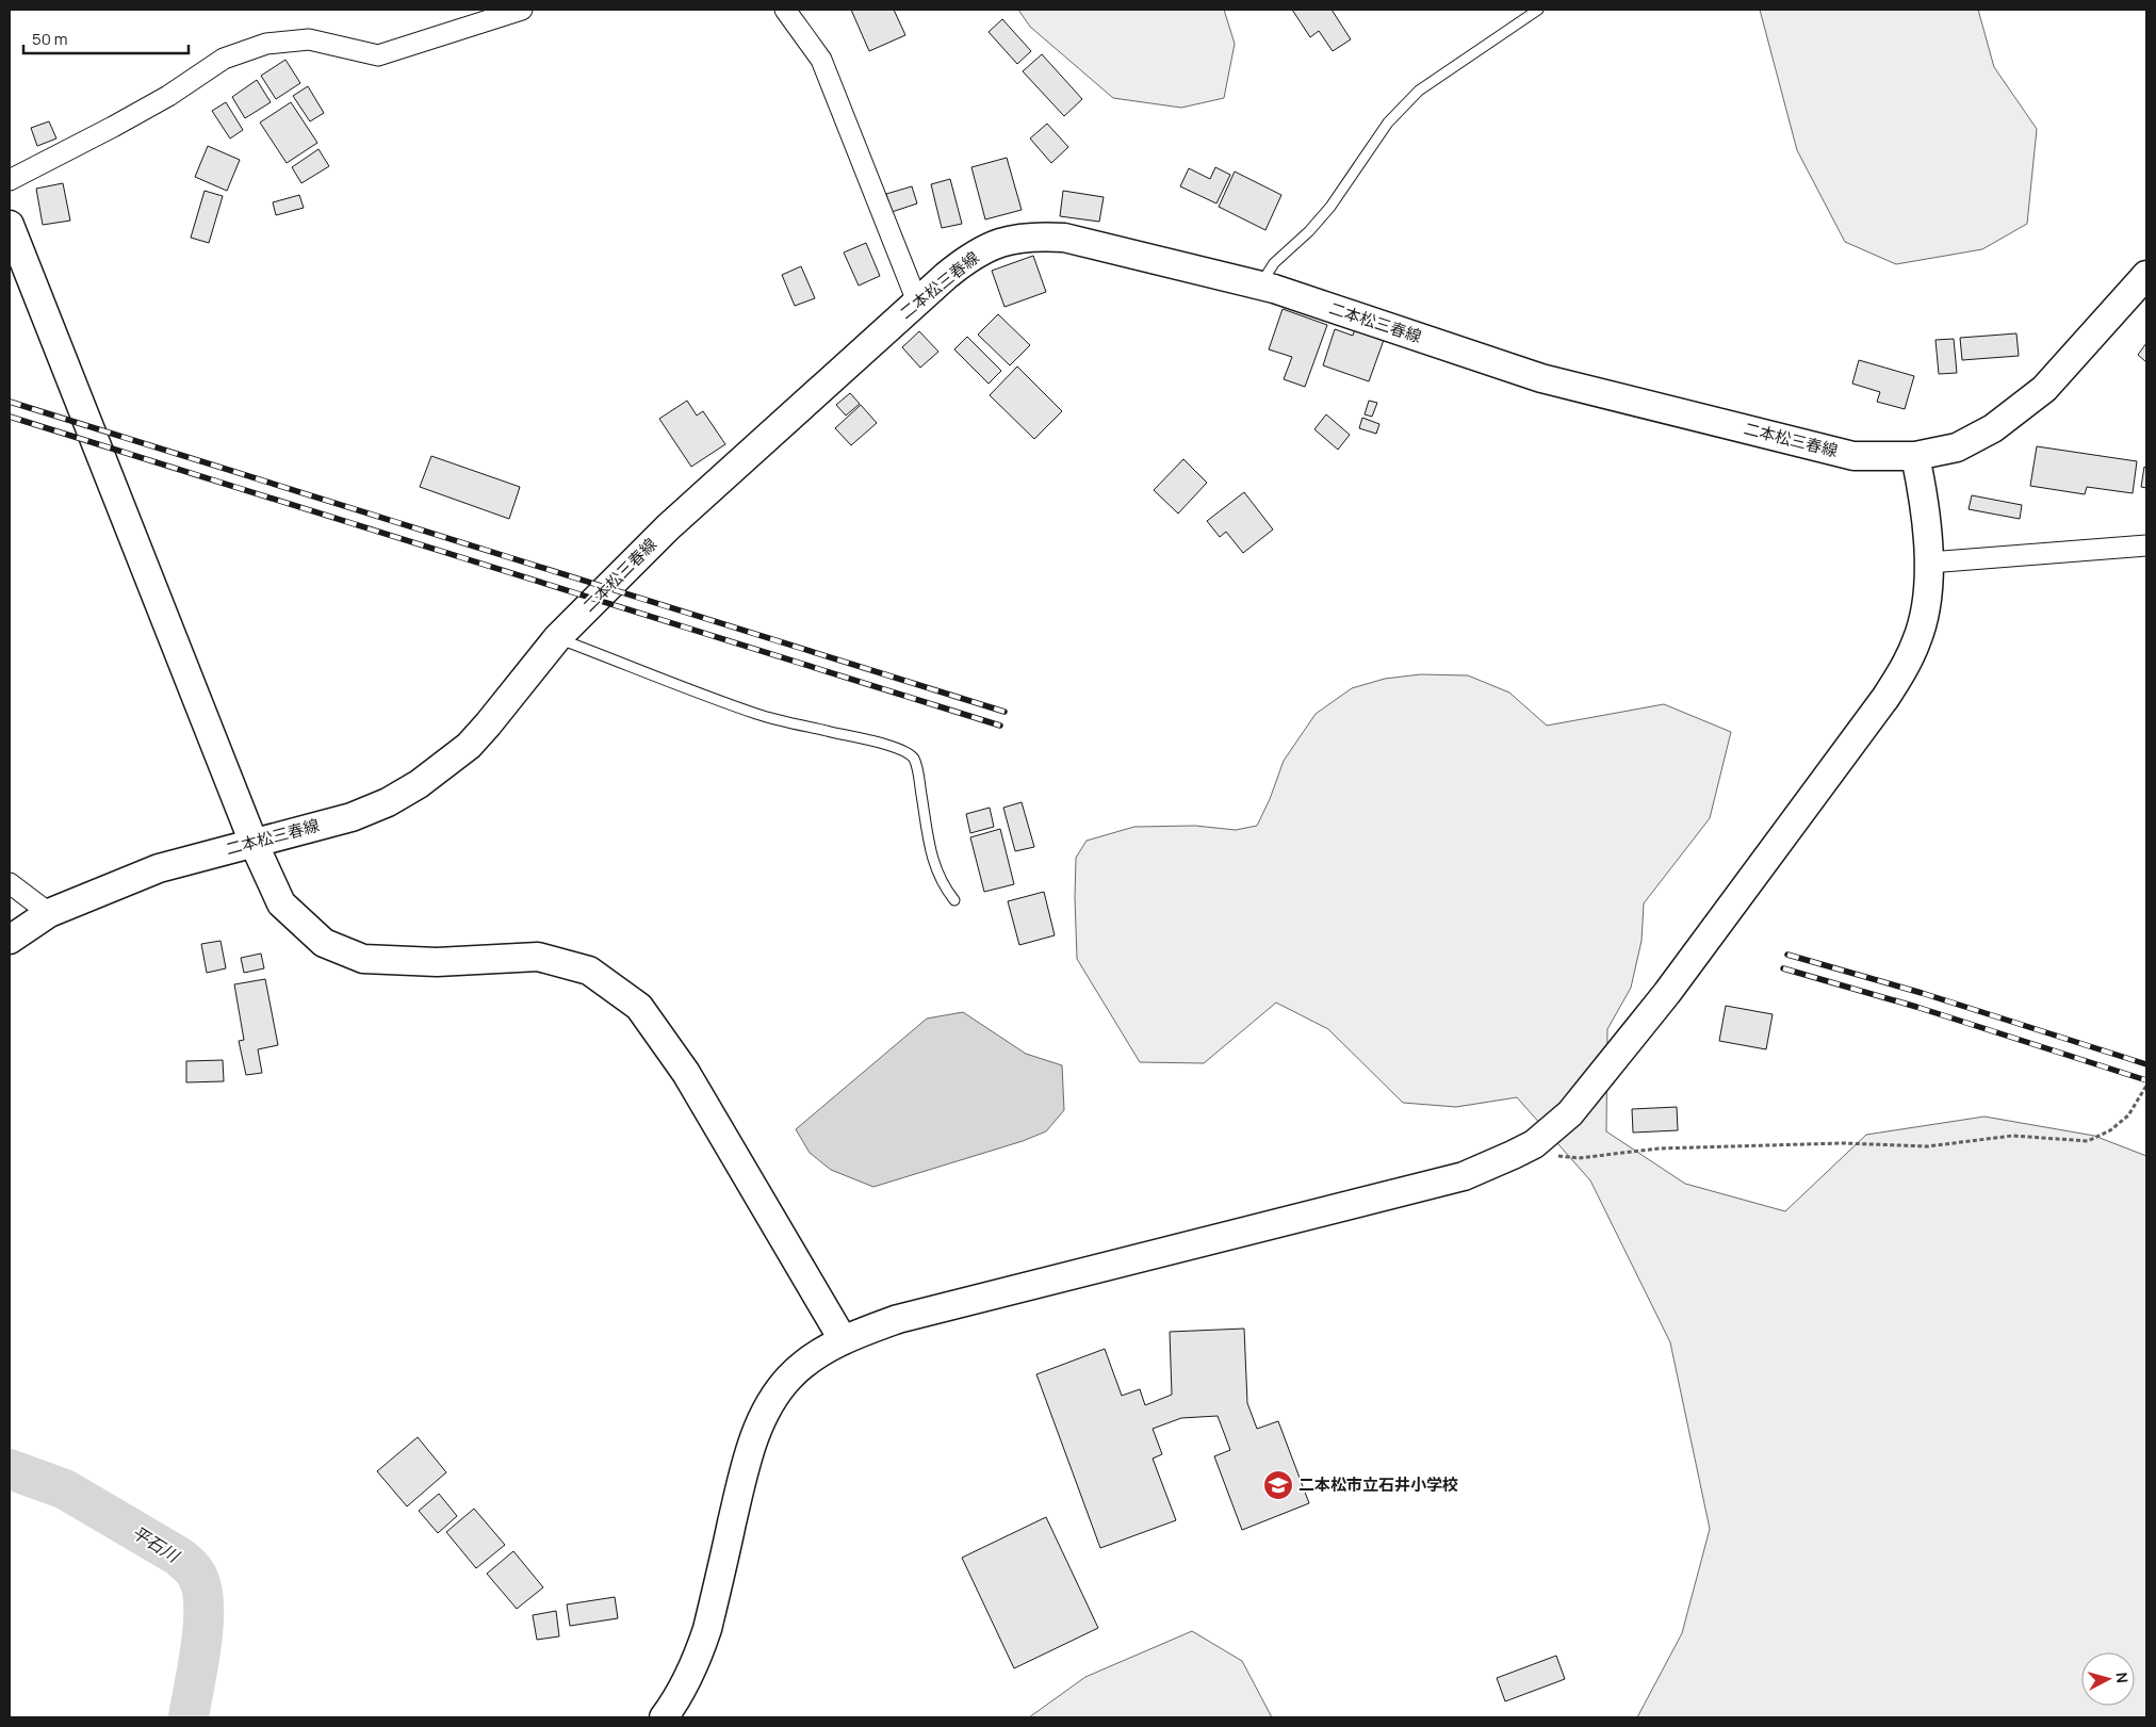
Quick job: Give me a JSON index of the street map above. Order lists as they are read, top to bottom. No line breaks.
{"streets":{"street":["二本松三春線"]},"water":["平石川"],"places":{"school or university":["二本松市立石井小学校"]},"scale_bar":"50 m","north":"right"}
